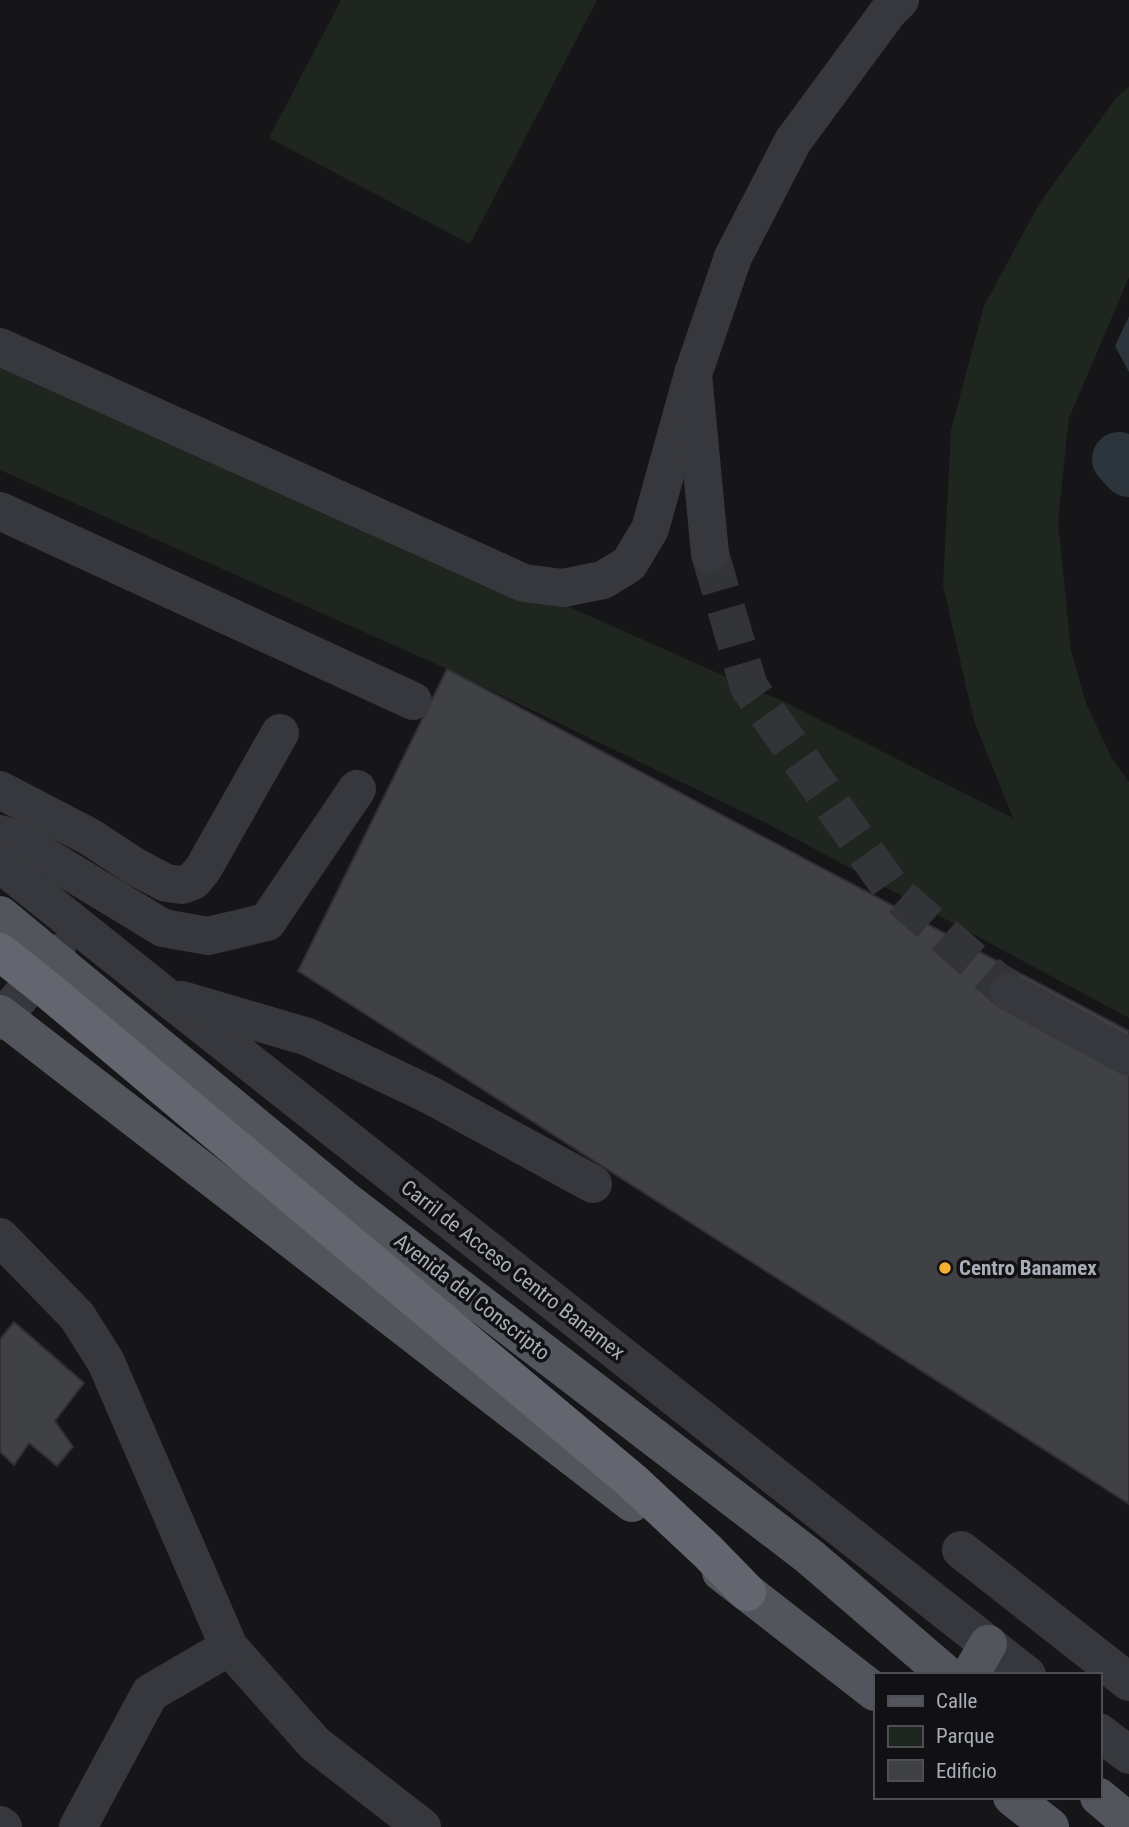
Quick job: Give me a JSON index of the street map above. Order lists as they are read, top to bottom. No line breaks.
{"streets":{"main road":["Avenida del Conscripto"],"street":["Carril de Acceso Centro Banamex"]},"places":["Centro Banamex"],"legend":["Calle","Parque","Edificio"]}
